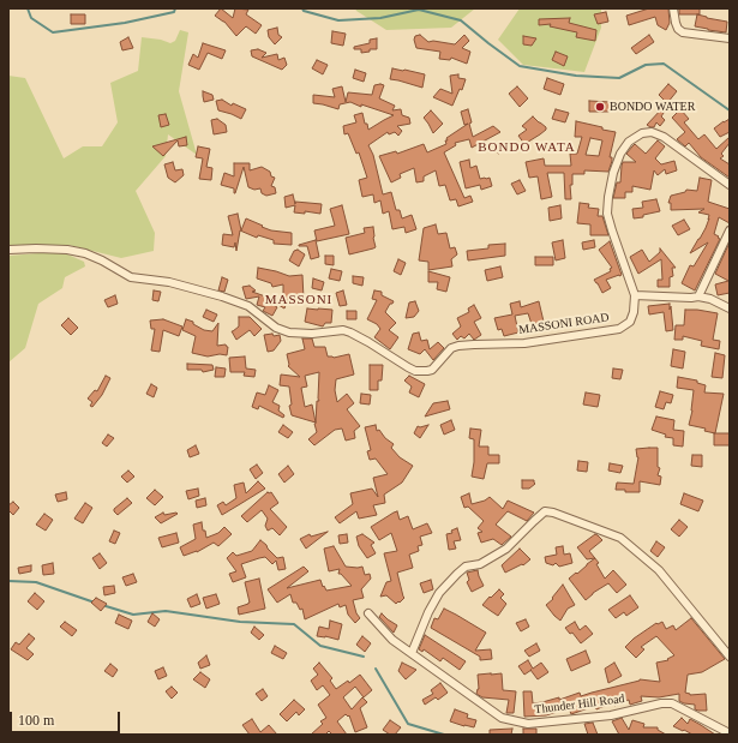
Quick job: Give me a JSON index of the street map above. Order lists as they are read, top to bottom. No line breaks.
{"streets":{"street":["MASSONI ROAD","Thunder Hill Road"]},"districts":["BONDO WATA","MASSONI"],"places":["BONDO WATER"],"scale_bar":"100 m"}
